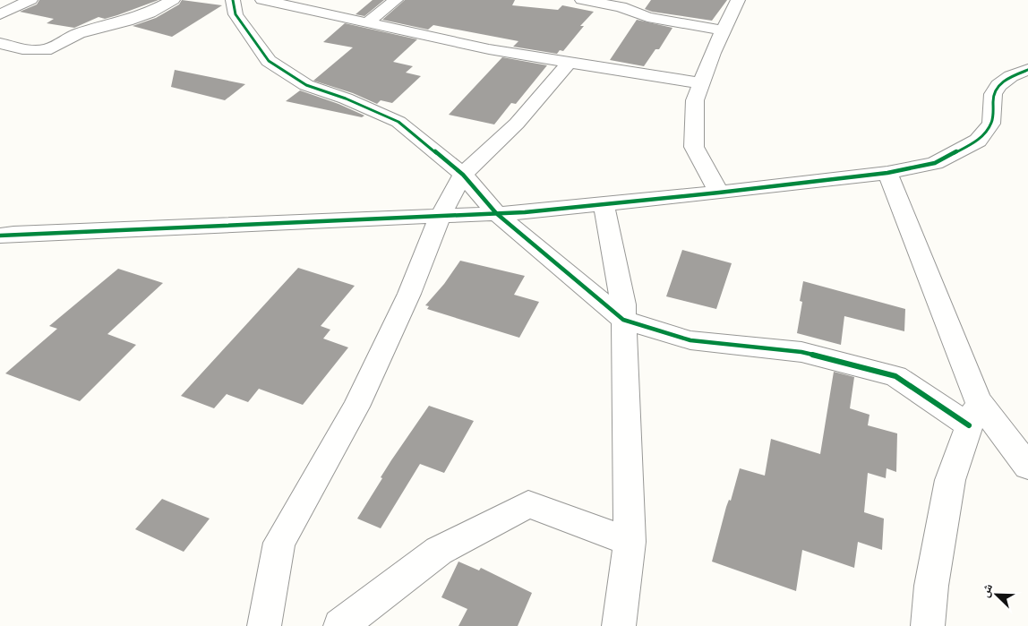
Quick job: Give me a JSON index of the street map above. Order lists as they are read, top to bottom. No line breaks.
{"north":"top left"}
